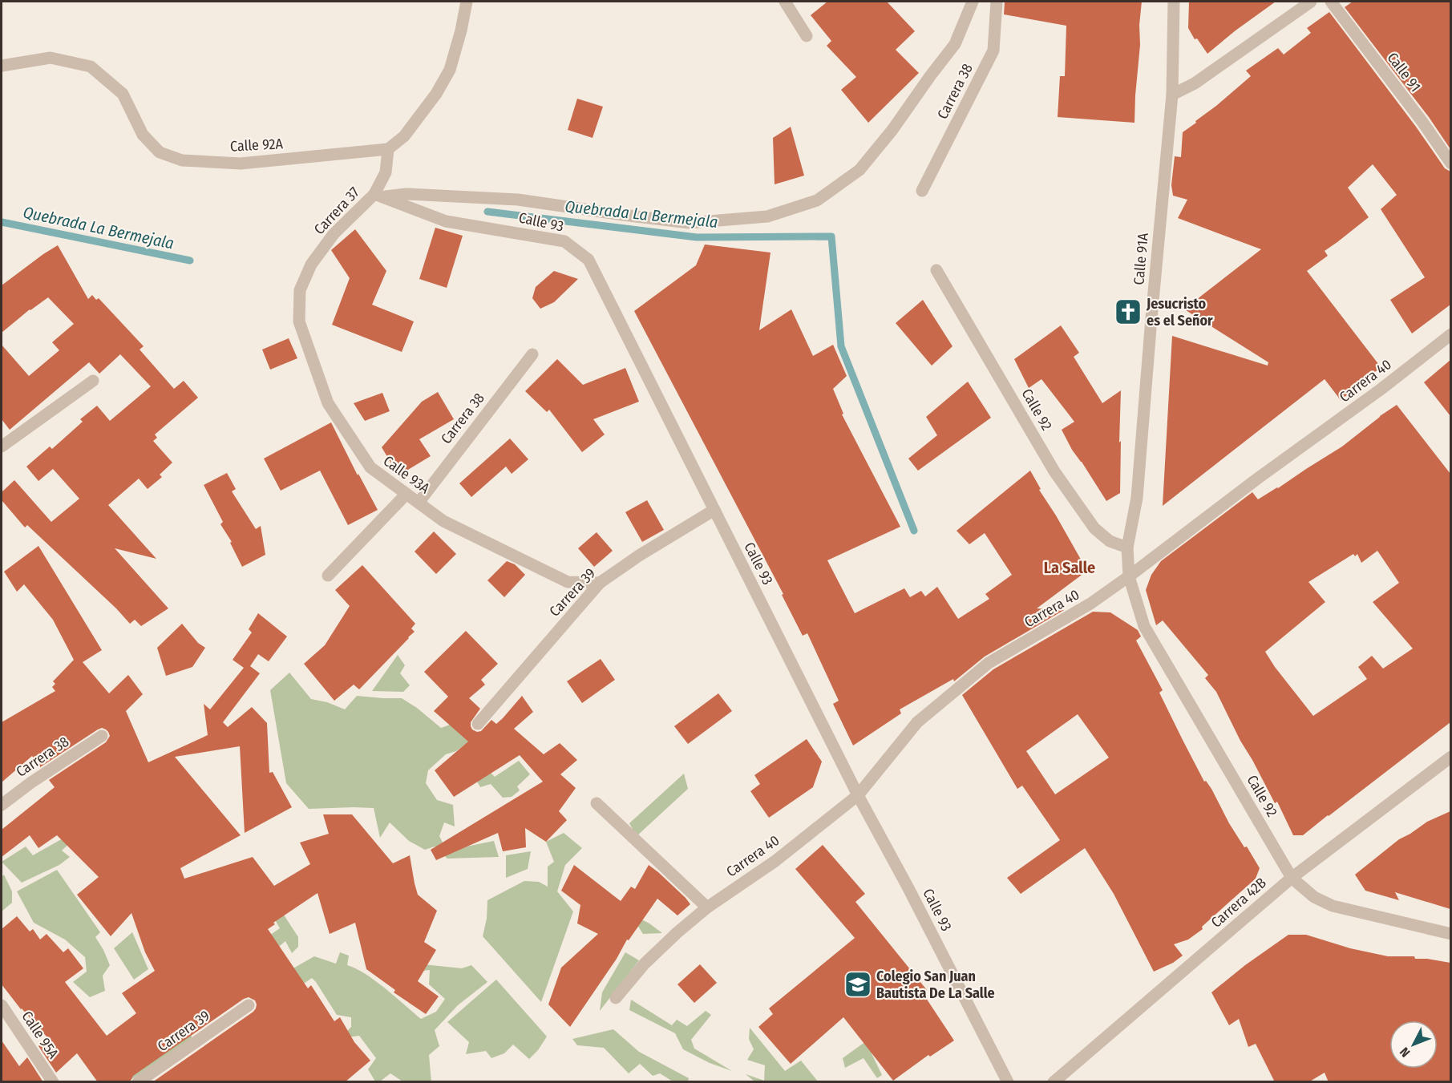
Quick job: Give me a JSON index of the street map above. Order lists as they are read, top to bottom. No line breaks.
{"streets":{"street":["Calle 91","Carrera 38","Calle 92A","Carrera 37","Calle 93","Calle 91A","Carrera 40","Calle 92","Calle 93A","Carrera 39","Carrera 42B","Calle 95A"]},"crossings":[["Carrera 38","Calle 93A"],["Calle 92A","Carrera 37"],["Carrera 37","Calle 93"],["Carrera 37","Calle 93A"],["Calle 93","Carrera 40"],["Calle 93","Carrera 39"],["Calle 91A","Carrera 40"],["Calle 91A","Calle 92"],["Carrera 40","Calle 92"],["Calle 92","Carrera 42B"],["Calle 93A","Carrera 39"]],"districts":["La Salle"],"water":["Quebrada La Bermejala"],"places":{"church":["Jesucristo es el Señor"],"school or university":["Colegio San Juan Bautista De La Salle"]},"north":"bottom left"}
